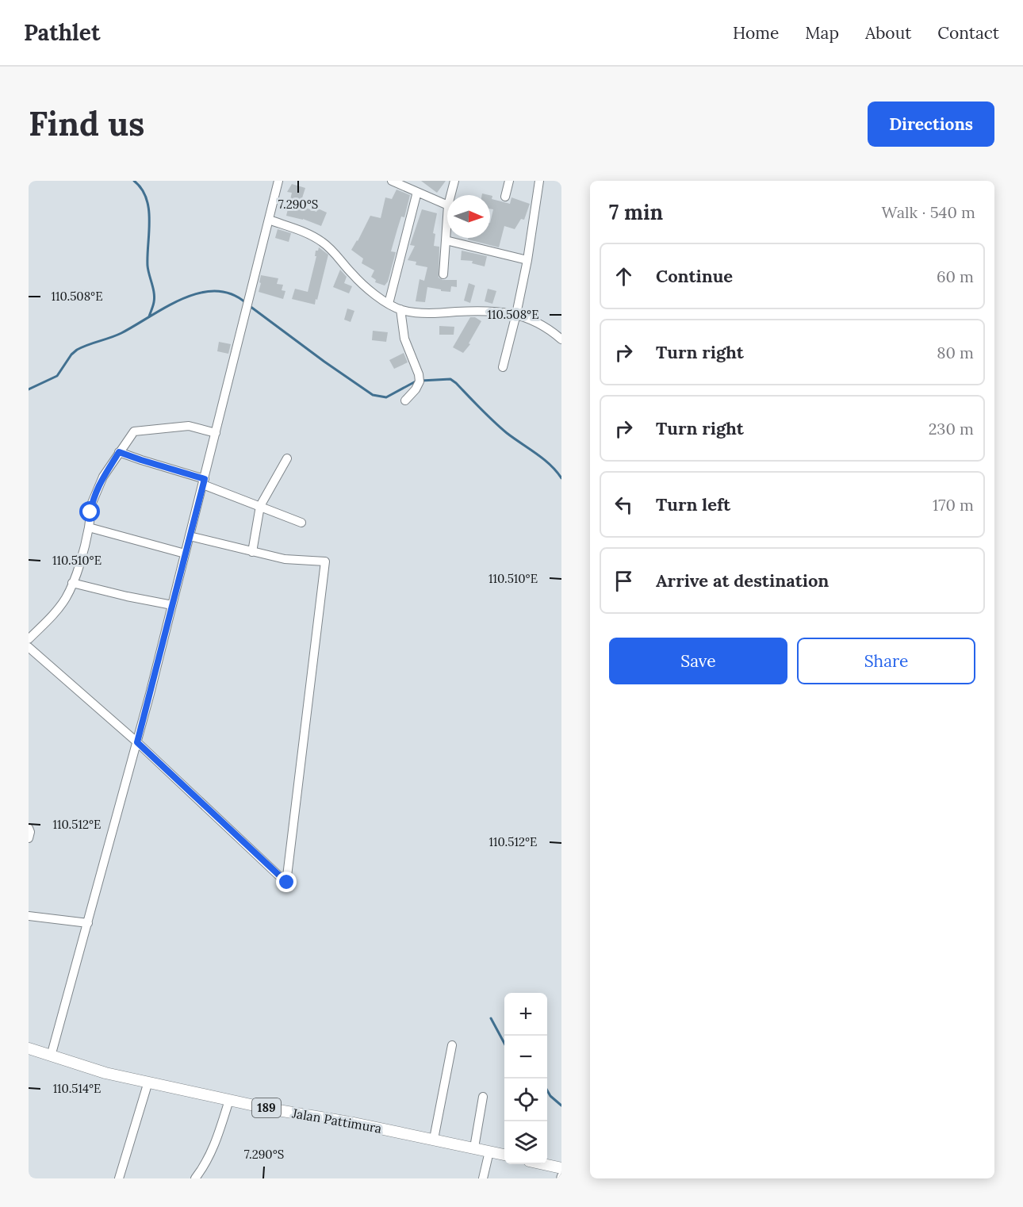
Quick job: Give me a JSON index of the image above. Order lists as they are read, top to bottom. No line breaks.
{"streets":{"main road":["189","Jalan Pattimura"]},"north":"right","page":{"header":"Pathlet","nav":["Home","Map","About","Contact"],"buttons":["Directions",["Save","Share"]],"title":"Find us","heading":["7 min","Walk · 540 m"],"list":[["Continue","60 m"],["Turn right","80 m"],["Turn right","230 m"],["Turn left","170 m"],"Arrive at destination"],"map_buttons":["+","−"]},"coordinates":["7.290°S","110.508°E","110.510°E","110.512°E","110.514°E"]}
